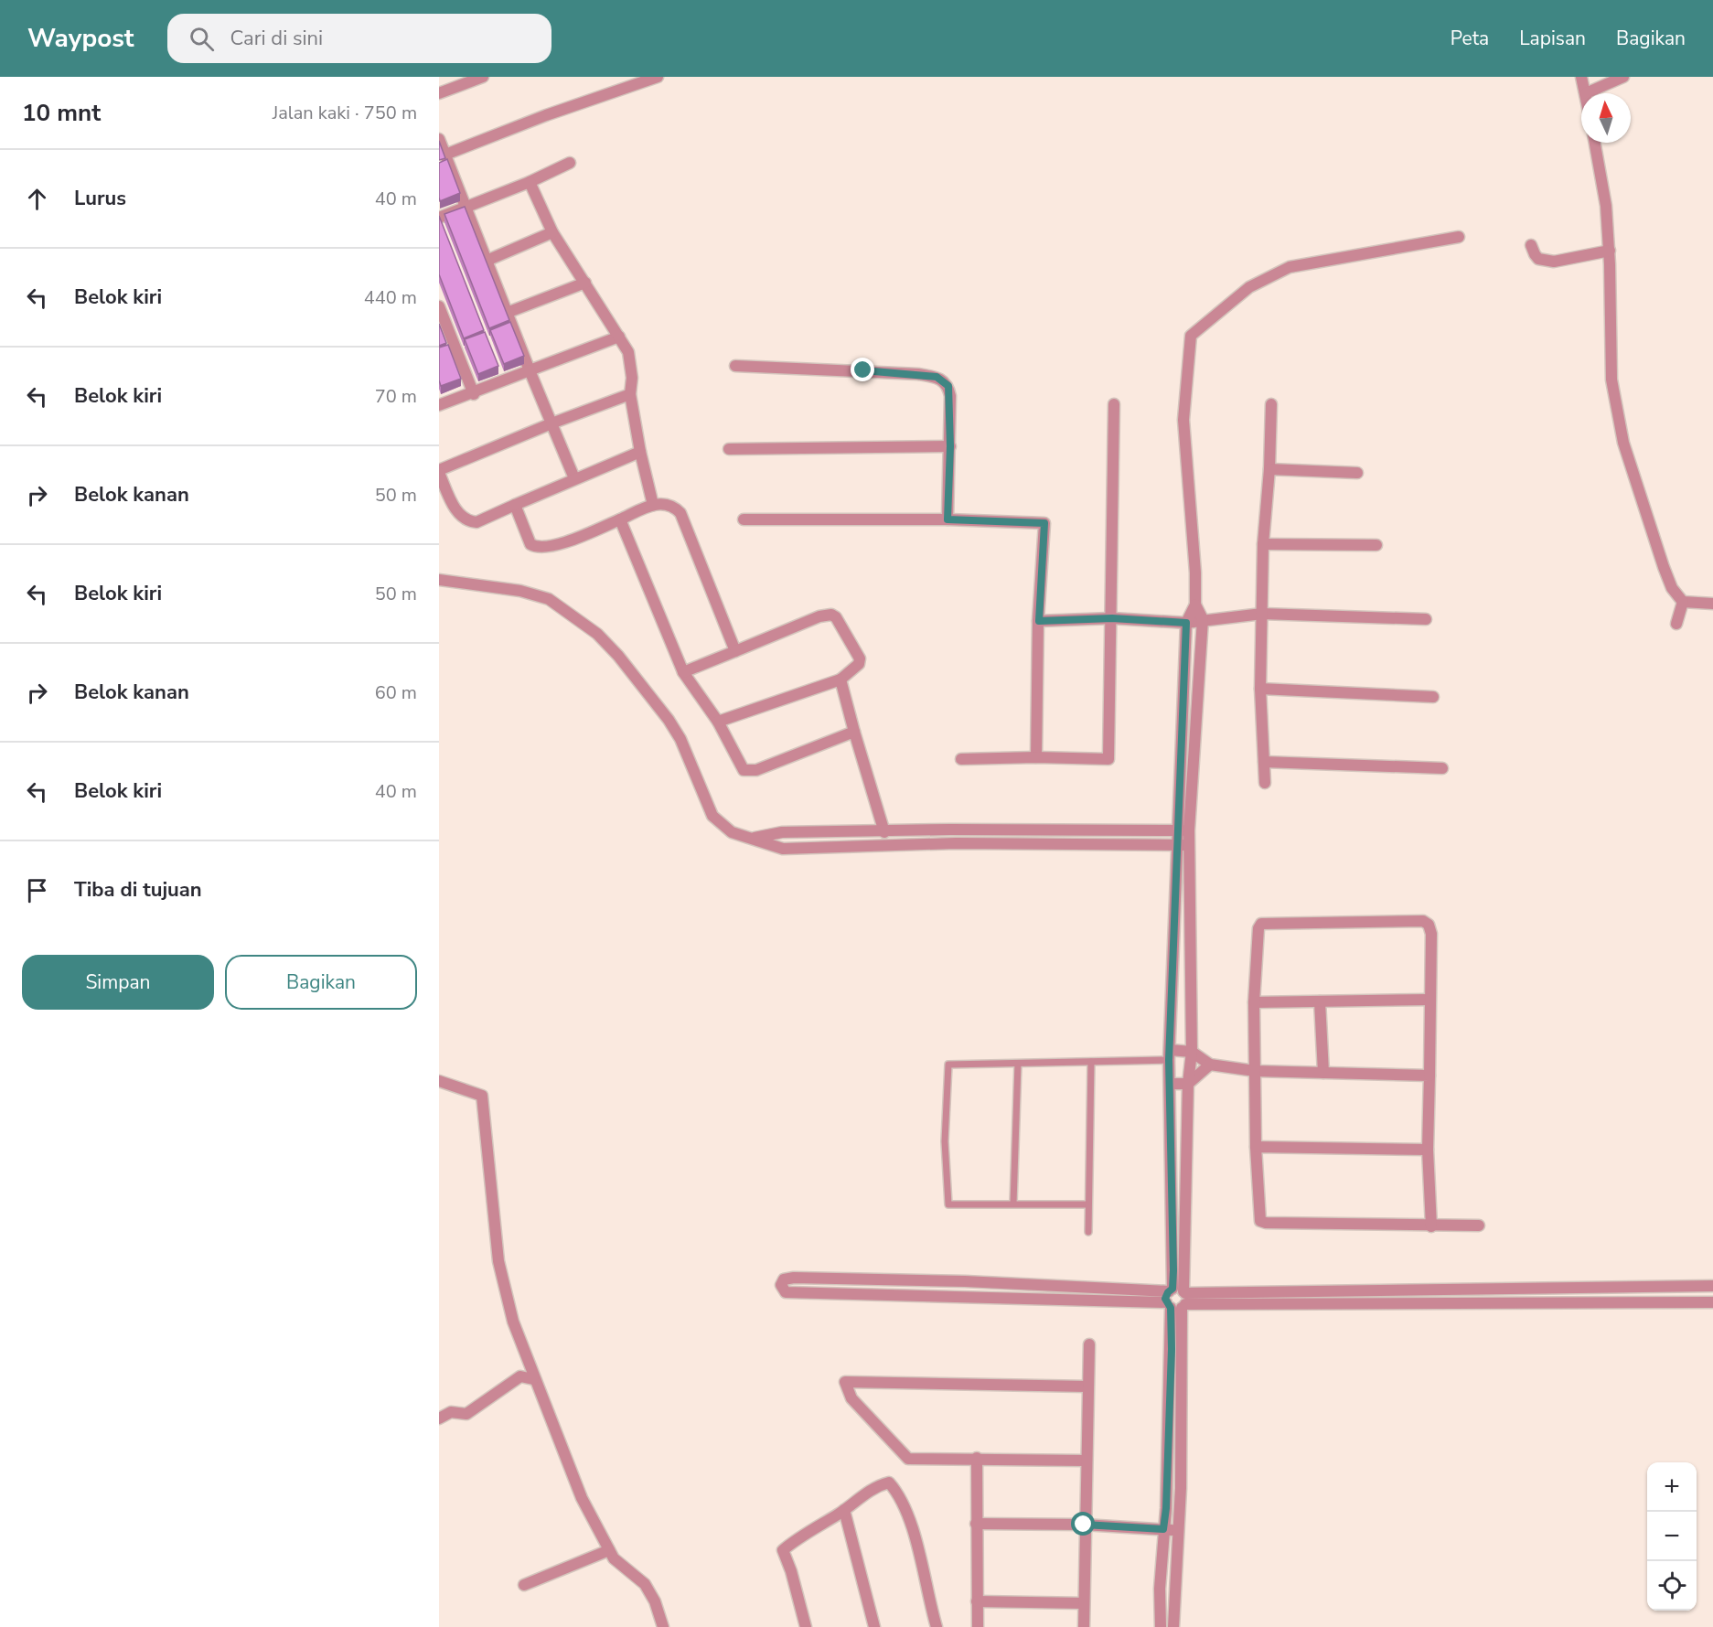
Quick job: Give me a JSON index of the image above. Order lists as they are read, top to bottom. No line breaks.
{"north":"top","page":{"header":"Waypost","search":"Cari di sini","nav":["Peta","Lapisan","Bagikan"],"heading":["10 mnt","Jalan kaki · 750 m"],"list":[["Lurus","40 m"],["Belok kiri","440 m"],["Belok kiri","70 m"],["Belok kanan","50 m"],["Belok kiri","50 m"],["Belok kanan","60 m"],["Belok kiri","40 m"],"Tiba di tujuan"],"buttons":["Simpan","Bagikan"],"map_buttons":["+","−"]}}
